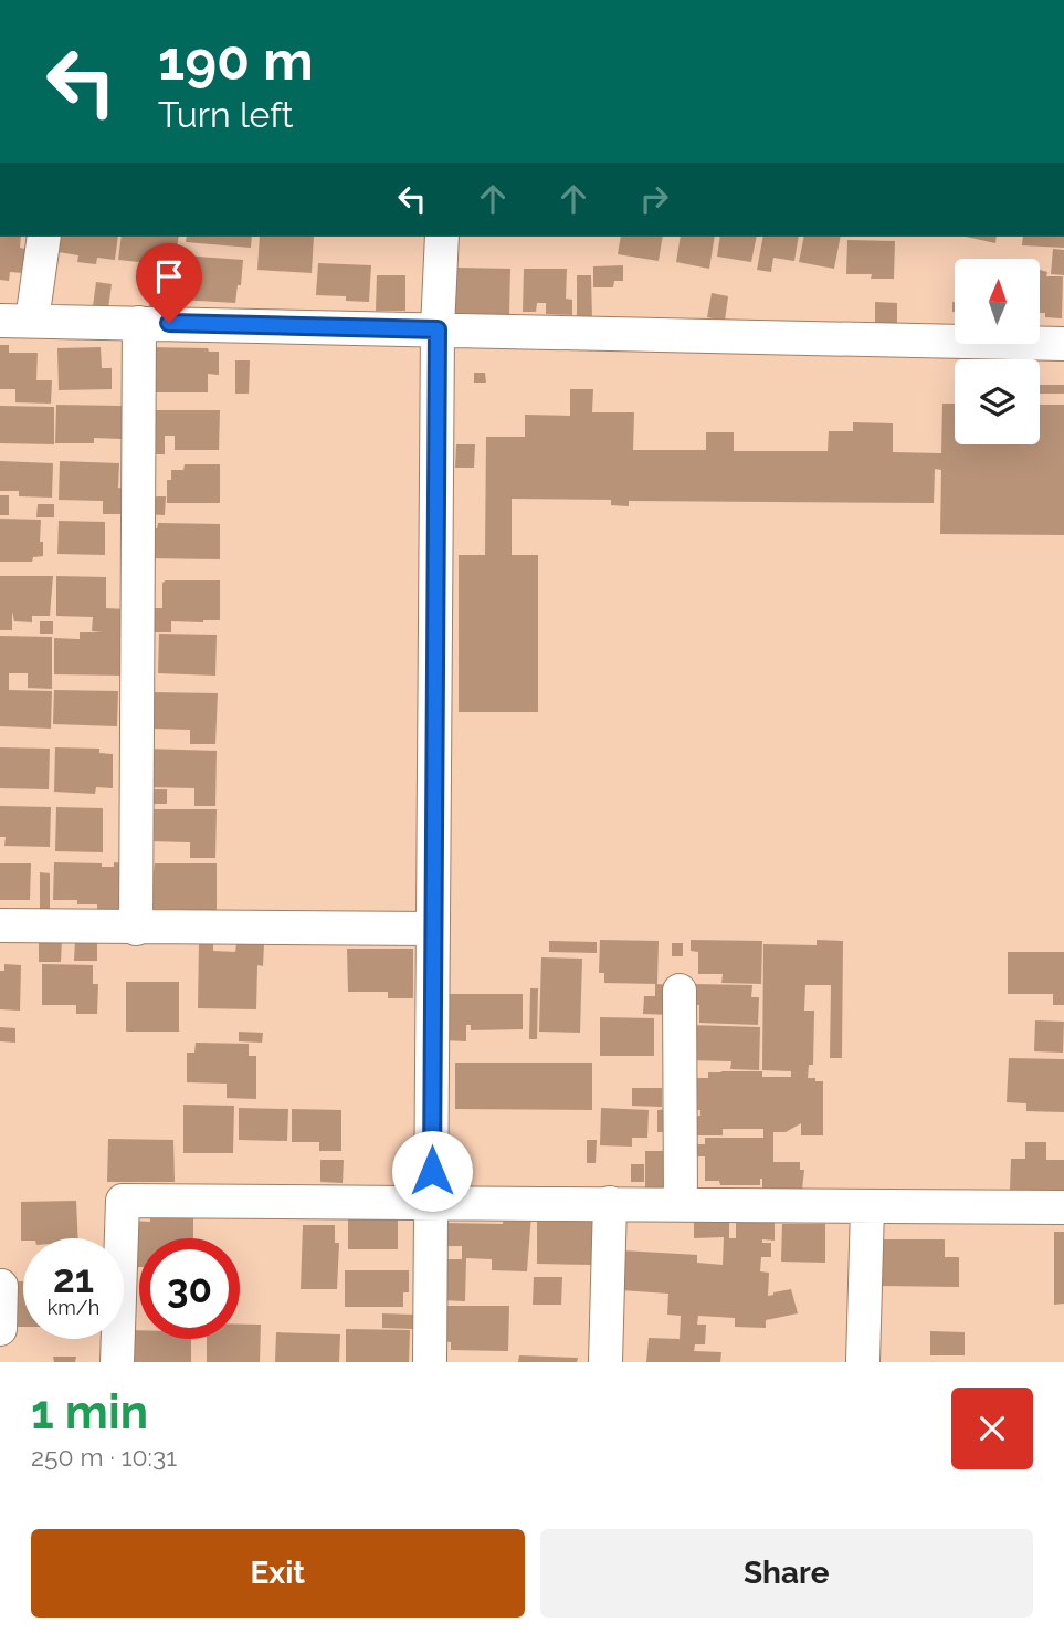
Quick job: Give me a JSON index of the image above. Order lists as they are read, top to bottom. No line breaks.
{"north":"top","page":{"turn":["190 m","Turn left"],"speed":"21 km/h","limit":"30","heading":["1 min","250 m · 10:31"],"buttons":["Exit","Share"]}}
